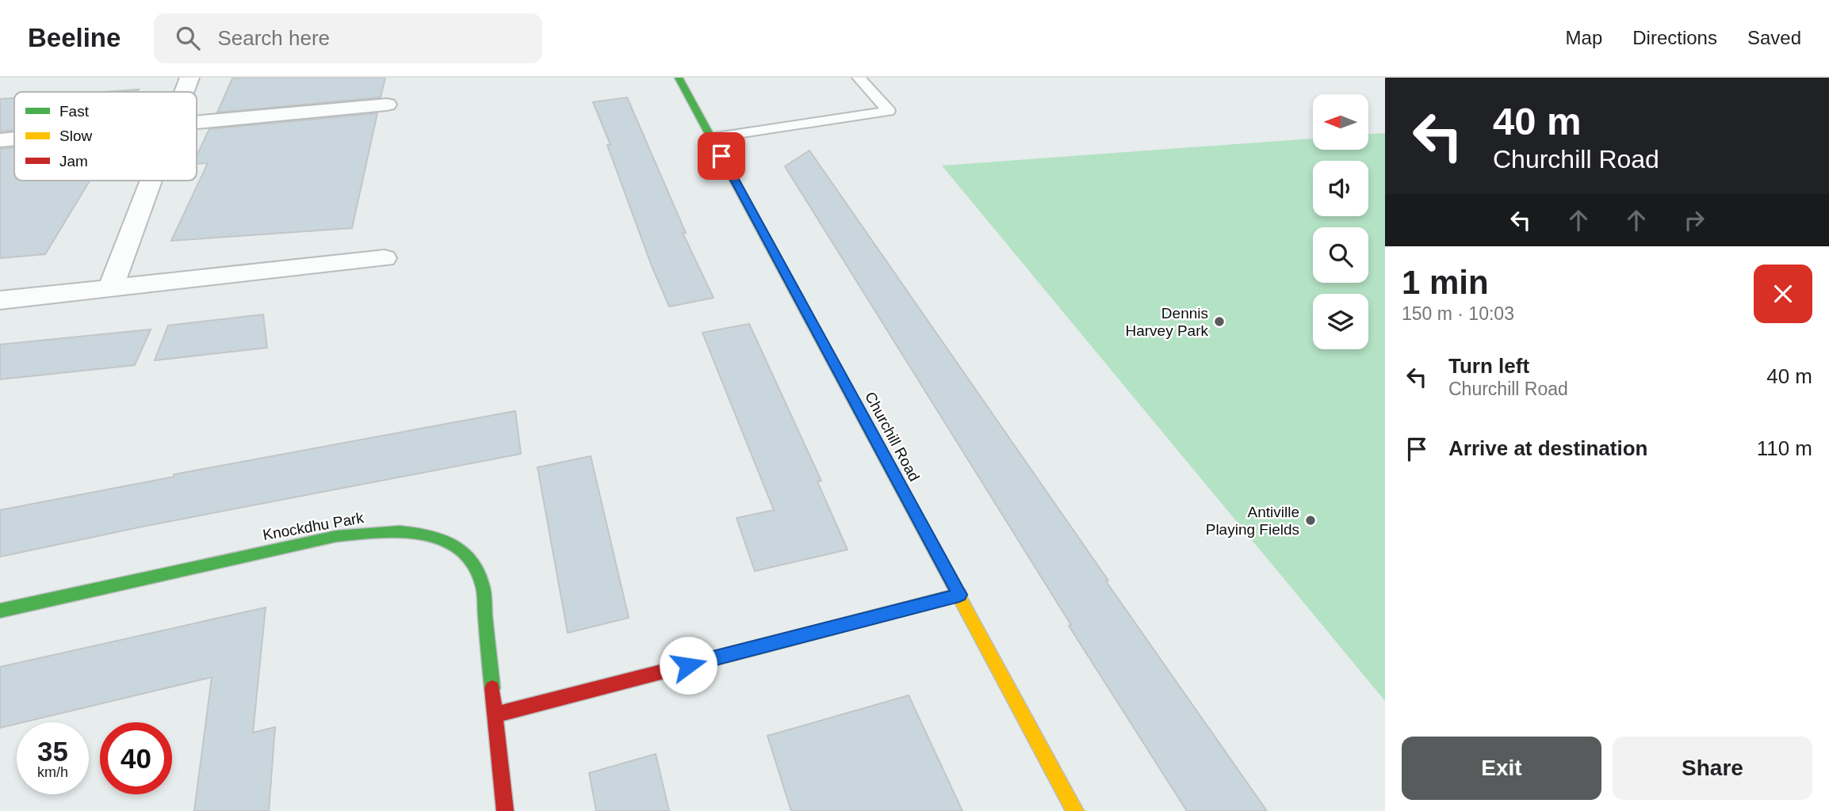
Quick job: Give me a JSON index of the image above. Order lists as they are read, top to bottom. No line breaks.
{"streets":{"street":["Churchill Road","Knockdhu Park"]},"places":["Dennis Harvey Park","Antiville Playing Fields"],"legend":["Fast","Slow","Jam"],"north":"left","page":{"header":"Beeline","search":"Search here","nav":["Map","Directions","Saved"],"turn":["40 m","Churchill Road"],"heading":["1 min","150 m · 10:03"],"list":[{"name":"Turn left","note":"Churchill Road","value":"40 m"},{"name":"Arrive at destination","value":"110 m"}],"speed":"35 km/h","limit":"40","buttons":["Exit","Share"]}}
